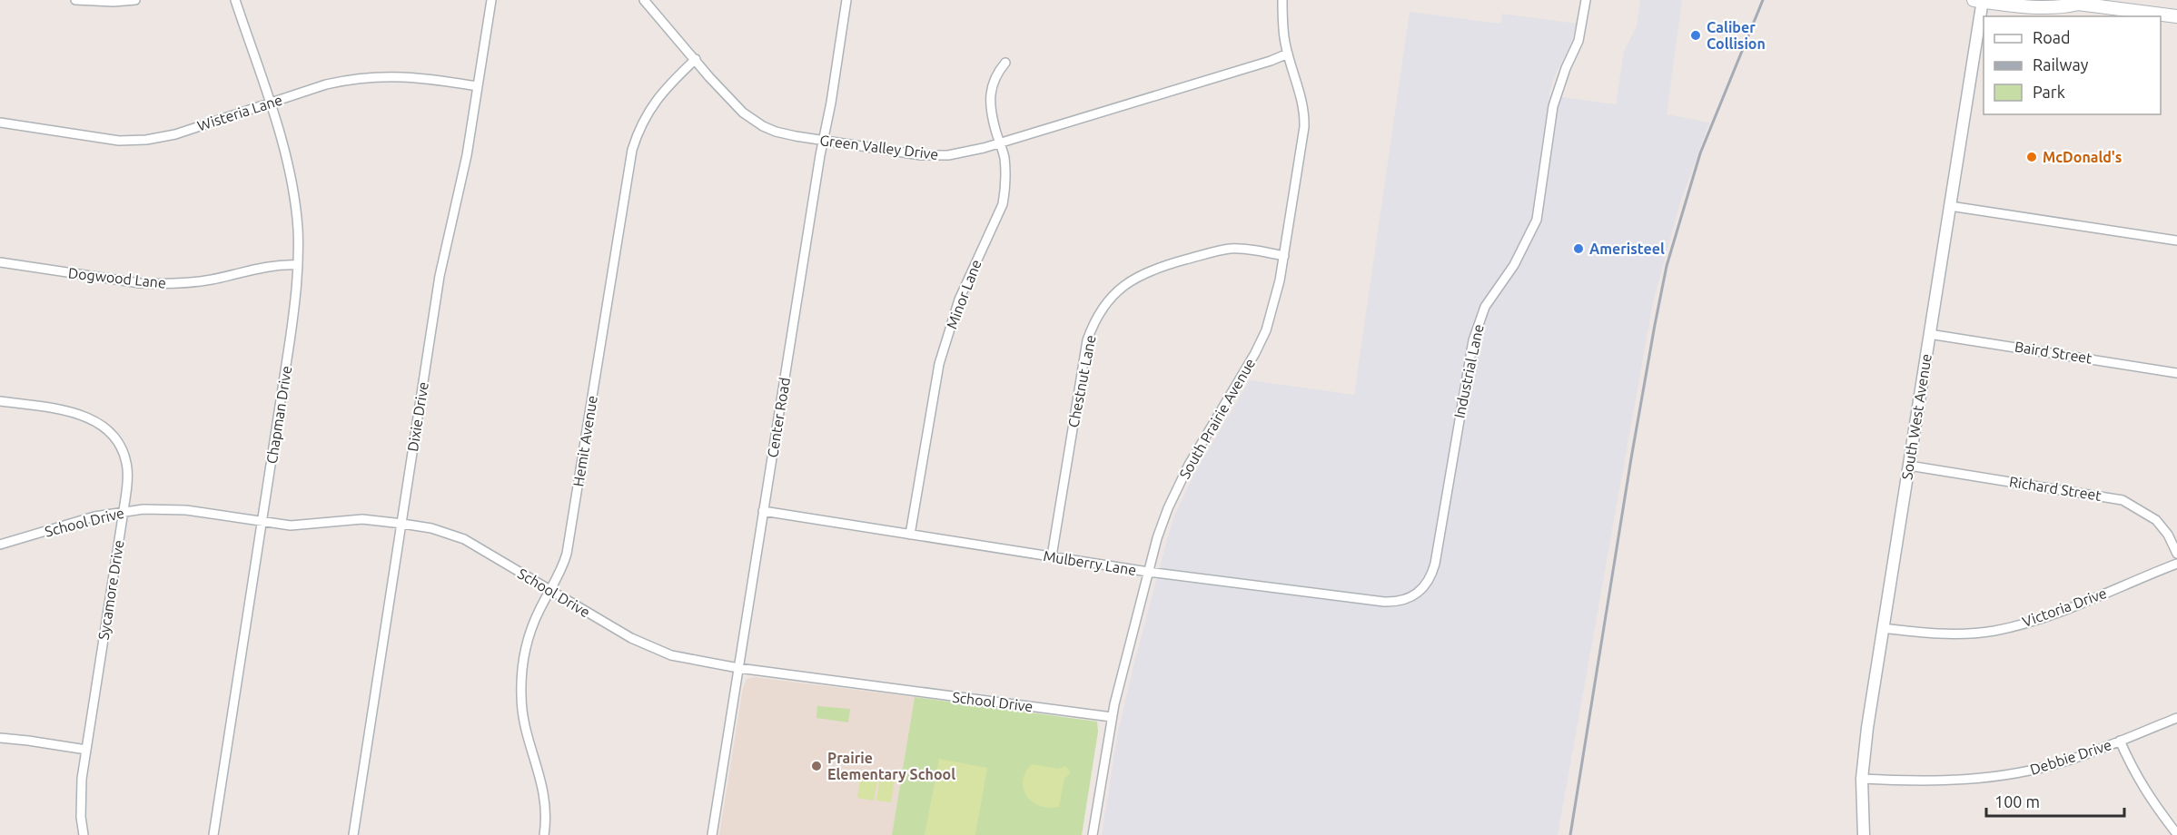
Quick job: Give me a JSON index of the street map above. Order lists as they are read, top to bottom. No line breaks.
{"streets":{"street":["Wisteria Lane","Green Valley Drive","Dogwood Lane","Minor Lane","Baird Street","Industrial Lane","Chestnut Lane","Chapman Drive","Dixie Drive","South West Avenue","Center Road","South Prairie Avenue","Hemit Avenue","Richard Street","School Drive","Mulberry Lane","Sycamore Drive","Victoria Drive","Debbie Drive"]},"crossings":[["Wisteria Lane","Chapman Drive"],["Wisteria Lane","Dixie Drive"],["Green Valley Drive","Minor Lane"],["Green Valley Drive","Center Road"],["Green Valley Drive","South Prairie Avenue"],["Green Valley Drive","Hemit Avenue"],["Dogwood Lane","Chapman Drive"],["Minor Lane","Mulberry Lane"],["Baird Street","South West Avenue"],["Industrial Lane","Mulberry Lane"],["Chestnut Lane","South Prairie Avenue"],["Chestnut Lane","Mulberry Lane"],["Chapman Drive","School Drive"],["Dixie Drive","School Drive"],["South West Avenue","Richard Street"],["South West Avenue","Victoria Drive"],["South West Avenue","Debbie Drive"],["Center Road","School Drive"],["Center Road","Mulberry Lane"],["South Prairie Avenue","School Drive"],["South Prairie Avenue","Mulberry Lane"],["Hemit Avenue","School Drive"],["School Drive","Sycamore Drive"]],"places":["Caliber Collision","McDonald's","Ameristeel","Prairie Elementary School"],"legend":["Road","Railway","Park"],"scale_bar":"100 m"}
